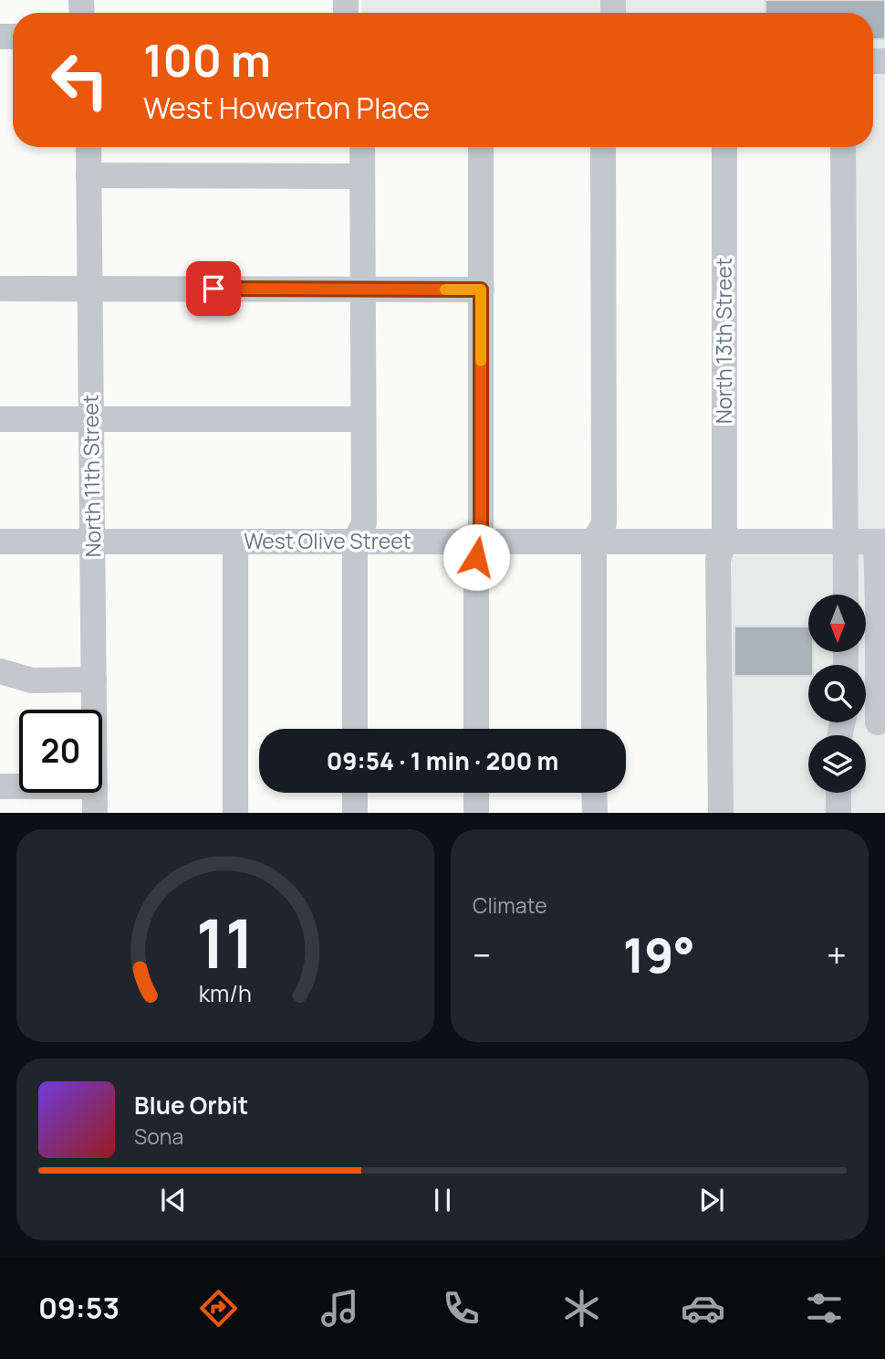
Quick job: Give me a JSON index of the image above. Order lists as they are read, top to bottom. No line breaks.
{"streets":{"street":["North 13th Street","North 11th Street","West Olive Street"]},"crossings":[["North 13th Street","West Olive Street"],["North 11th Street","West Olive Street"]],"north":"bottom","page":{"turn":["100 m","West Howerton Place"],"limit":"20","trip":"09:54 · 1 min · 200 m","tile":"Climate","heat":["−","19°","+"],"song":["Blue Orbit","Sona"],"tabs":"09:53","gauge":["11","km/h"]}}
